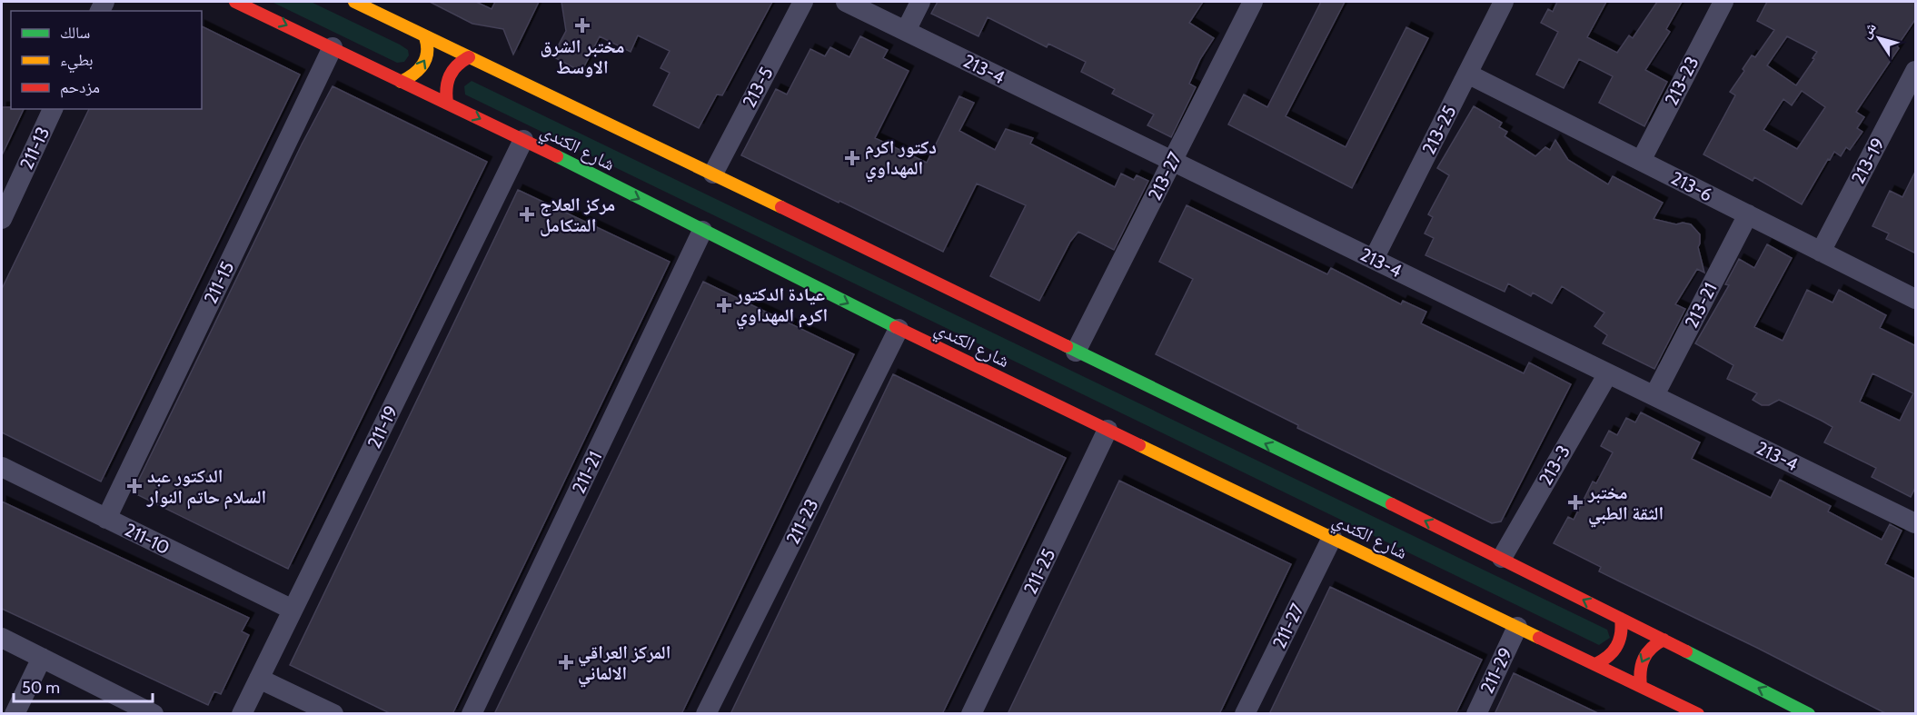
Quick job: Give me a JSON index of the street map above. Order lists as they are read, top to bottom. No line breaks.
{"streets":{"street":["213-4","213-23","213-5","213-25","شارع الكندي","211-13","213-19","213-27","213-6","211-15","213-21","211-19","213-3","211-21","211-23","211-10","211-25","211-27","211-29"]},"crossings":[["213-4","213-25"],["213-4","213-27"],["213-4","213-21"],["213-4","213-3"],["213-23","213-6"],["213-5","شارع الكندي"],["213-25","213-6"],["شارع الكندي","213-27"],["شارع الكندي","211-15"],["شارع الكندي","211-19"],["شارع الكندي","213-3"],["شارع الكندي","211-21"],["شارع الكندي","211-23"],["شارع الكندي","211-25"],["شارع الكندي","211-27"],["شارع الكندي","211-29"],["213-19","213-6"],["213-6","213-21"],["211-15","211-10"],["211-19","211-10"]],"places":{"health":["مختبر الشرق الاوسط","دكتور اكرم المهداوي","مركز العلاج المتكامل","عيادة الدكتور اكرم المهداوي","الدكتور عبد السلام حاتم النوار","مختبر الثقة الطبي","المركز العراقي الالماني"]},"legend":["سالك","بطيء","مزدحم"],"scale_bar":"50 m","north":"top left"}
